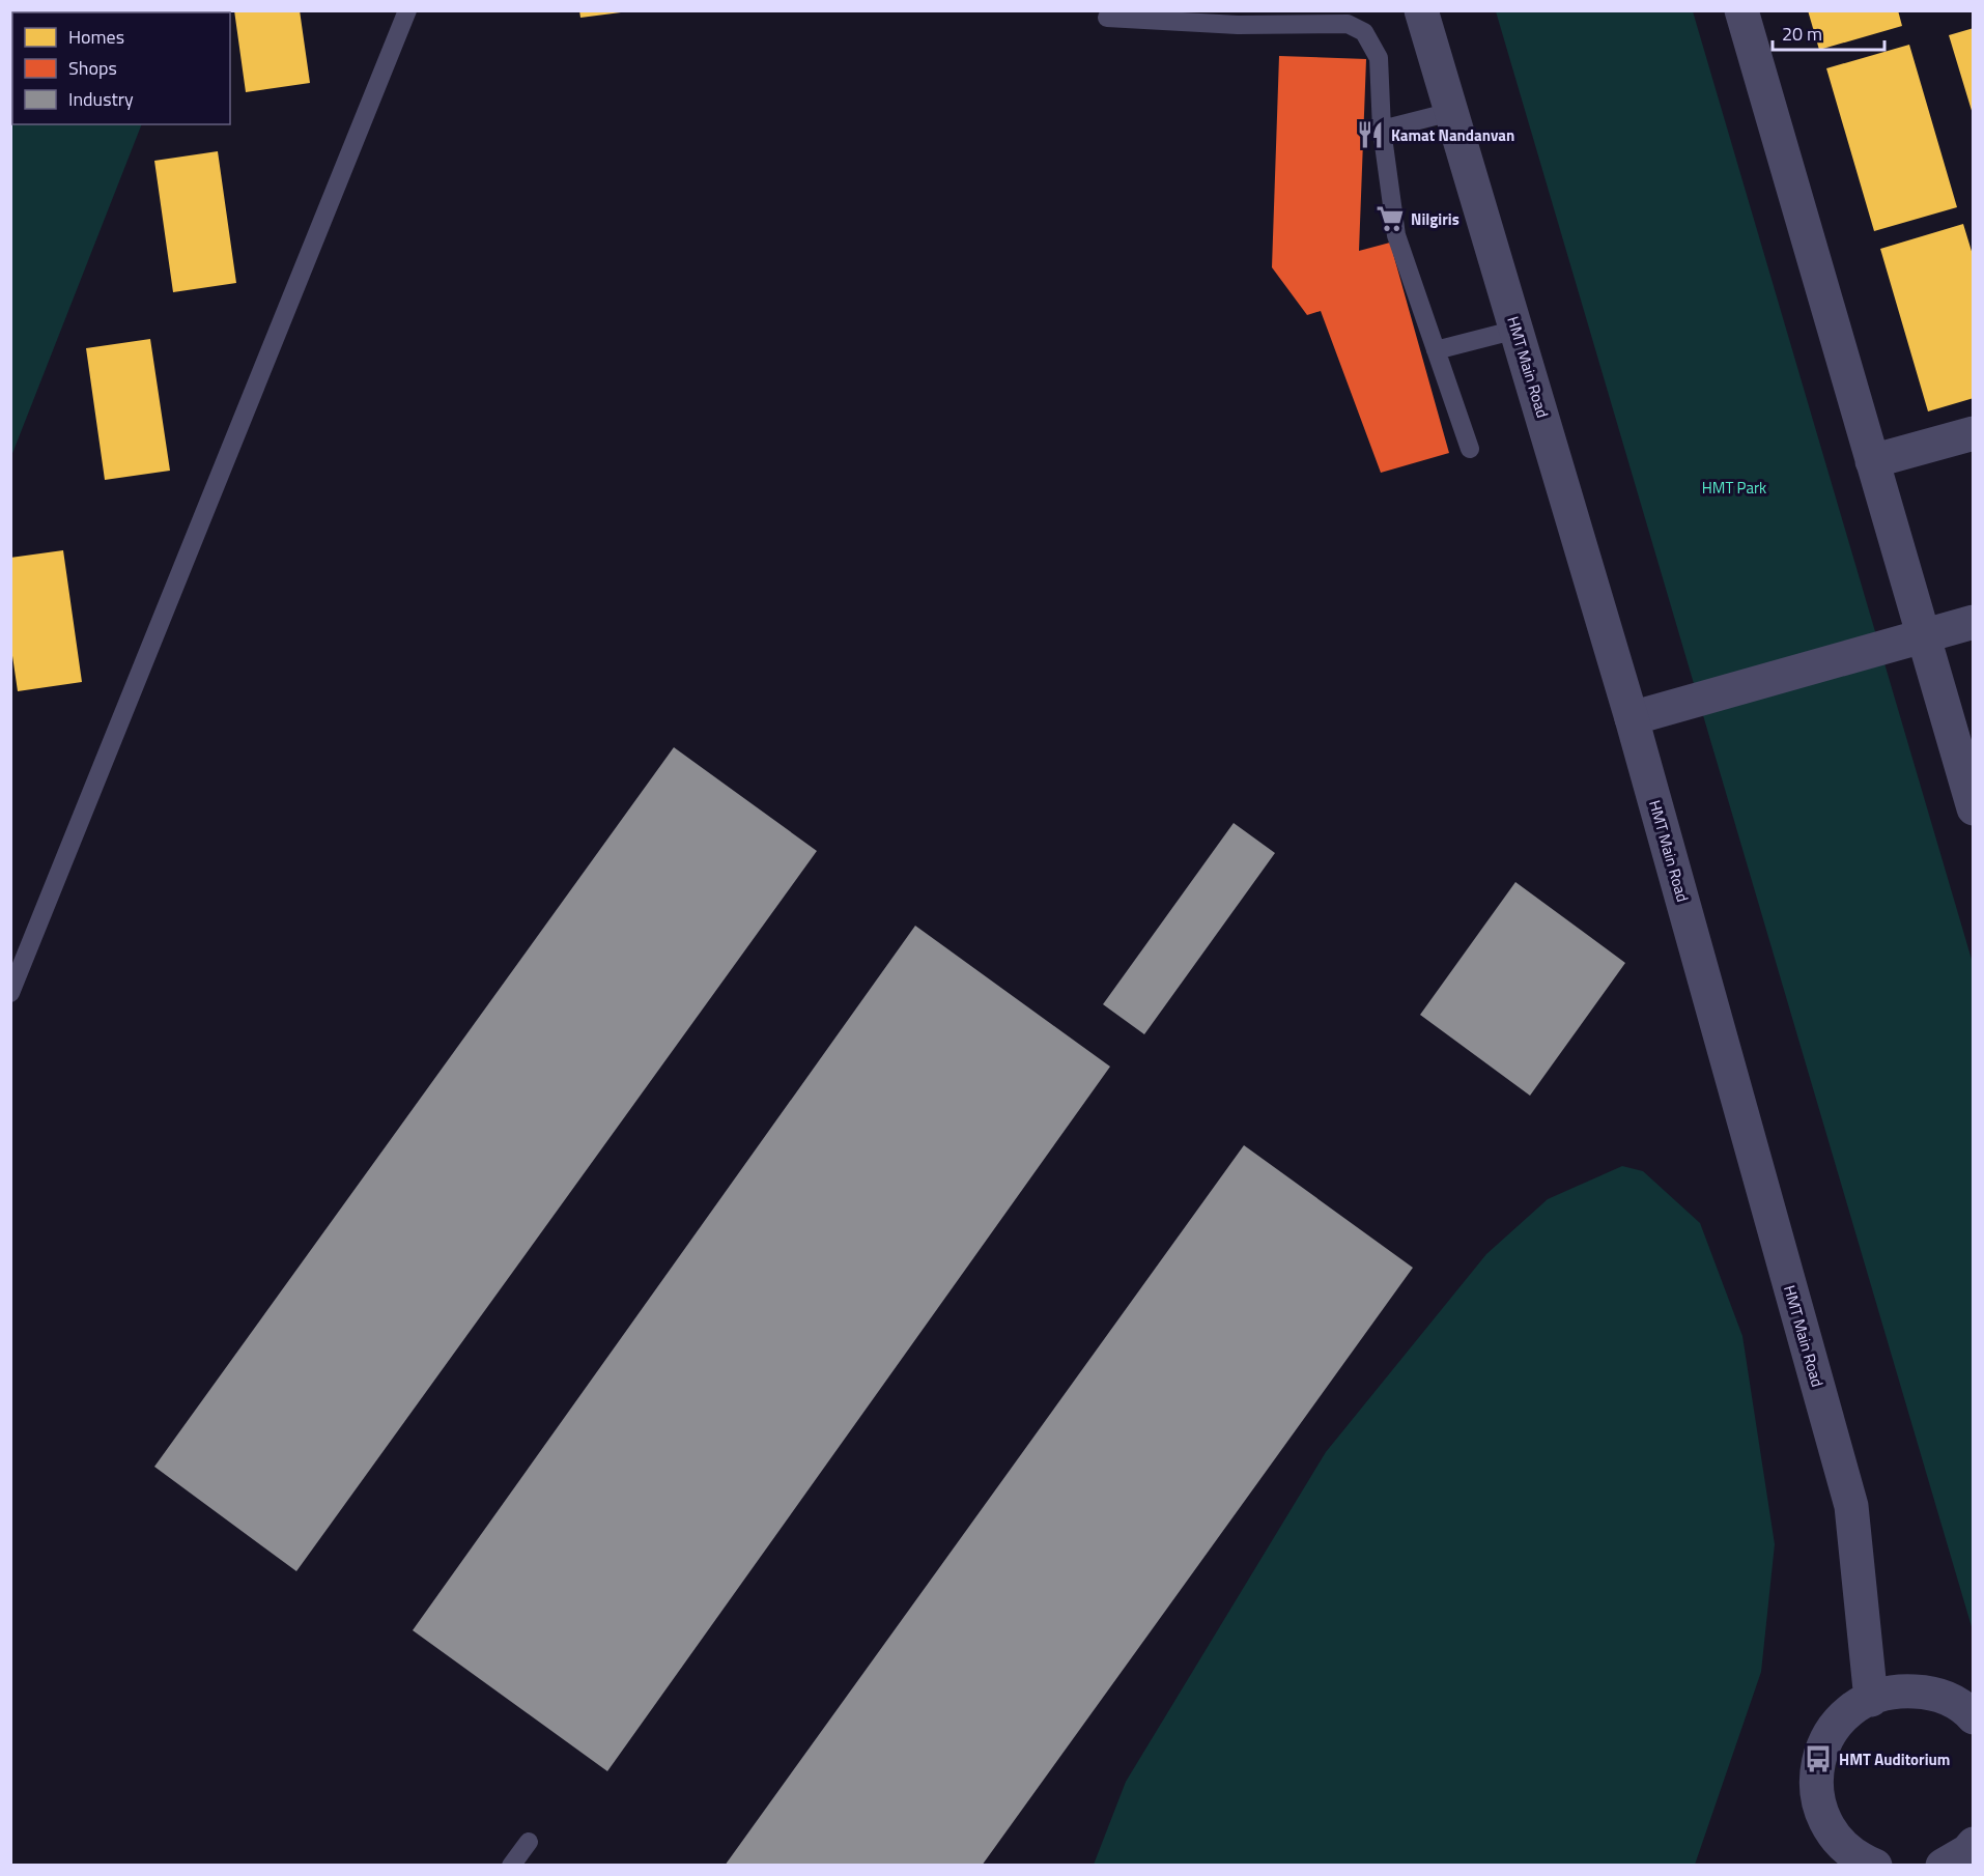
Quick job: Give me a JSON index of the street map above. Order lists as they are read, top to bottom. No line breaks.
{"streets":{"street":["HMT Main Road"]},"parks":["HMT Park"],"places":{"restaurant":["Kamat Nandanvan"],"supermarket":["Nilgiris"],"bus stop":["HMT Auditorium"]},"legend":["Homes","Shops","Industry"],"scale_bar":"20 m"}
